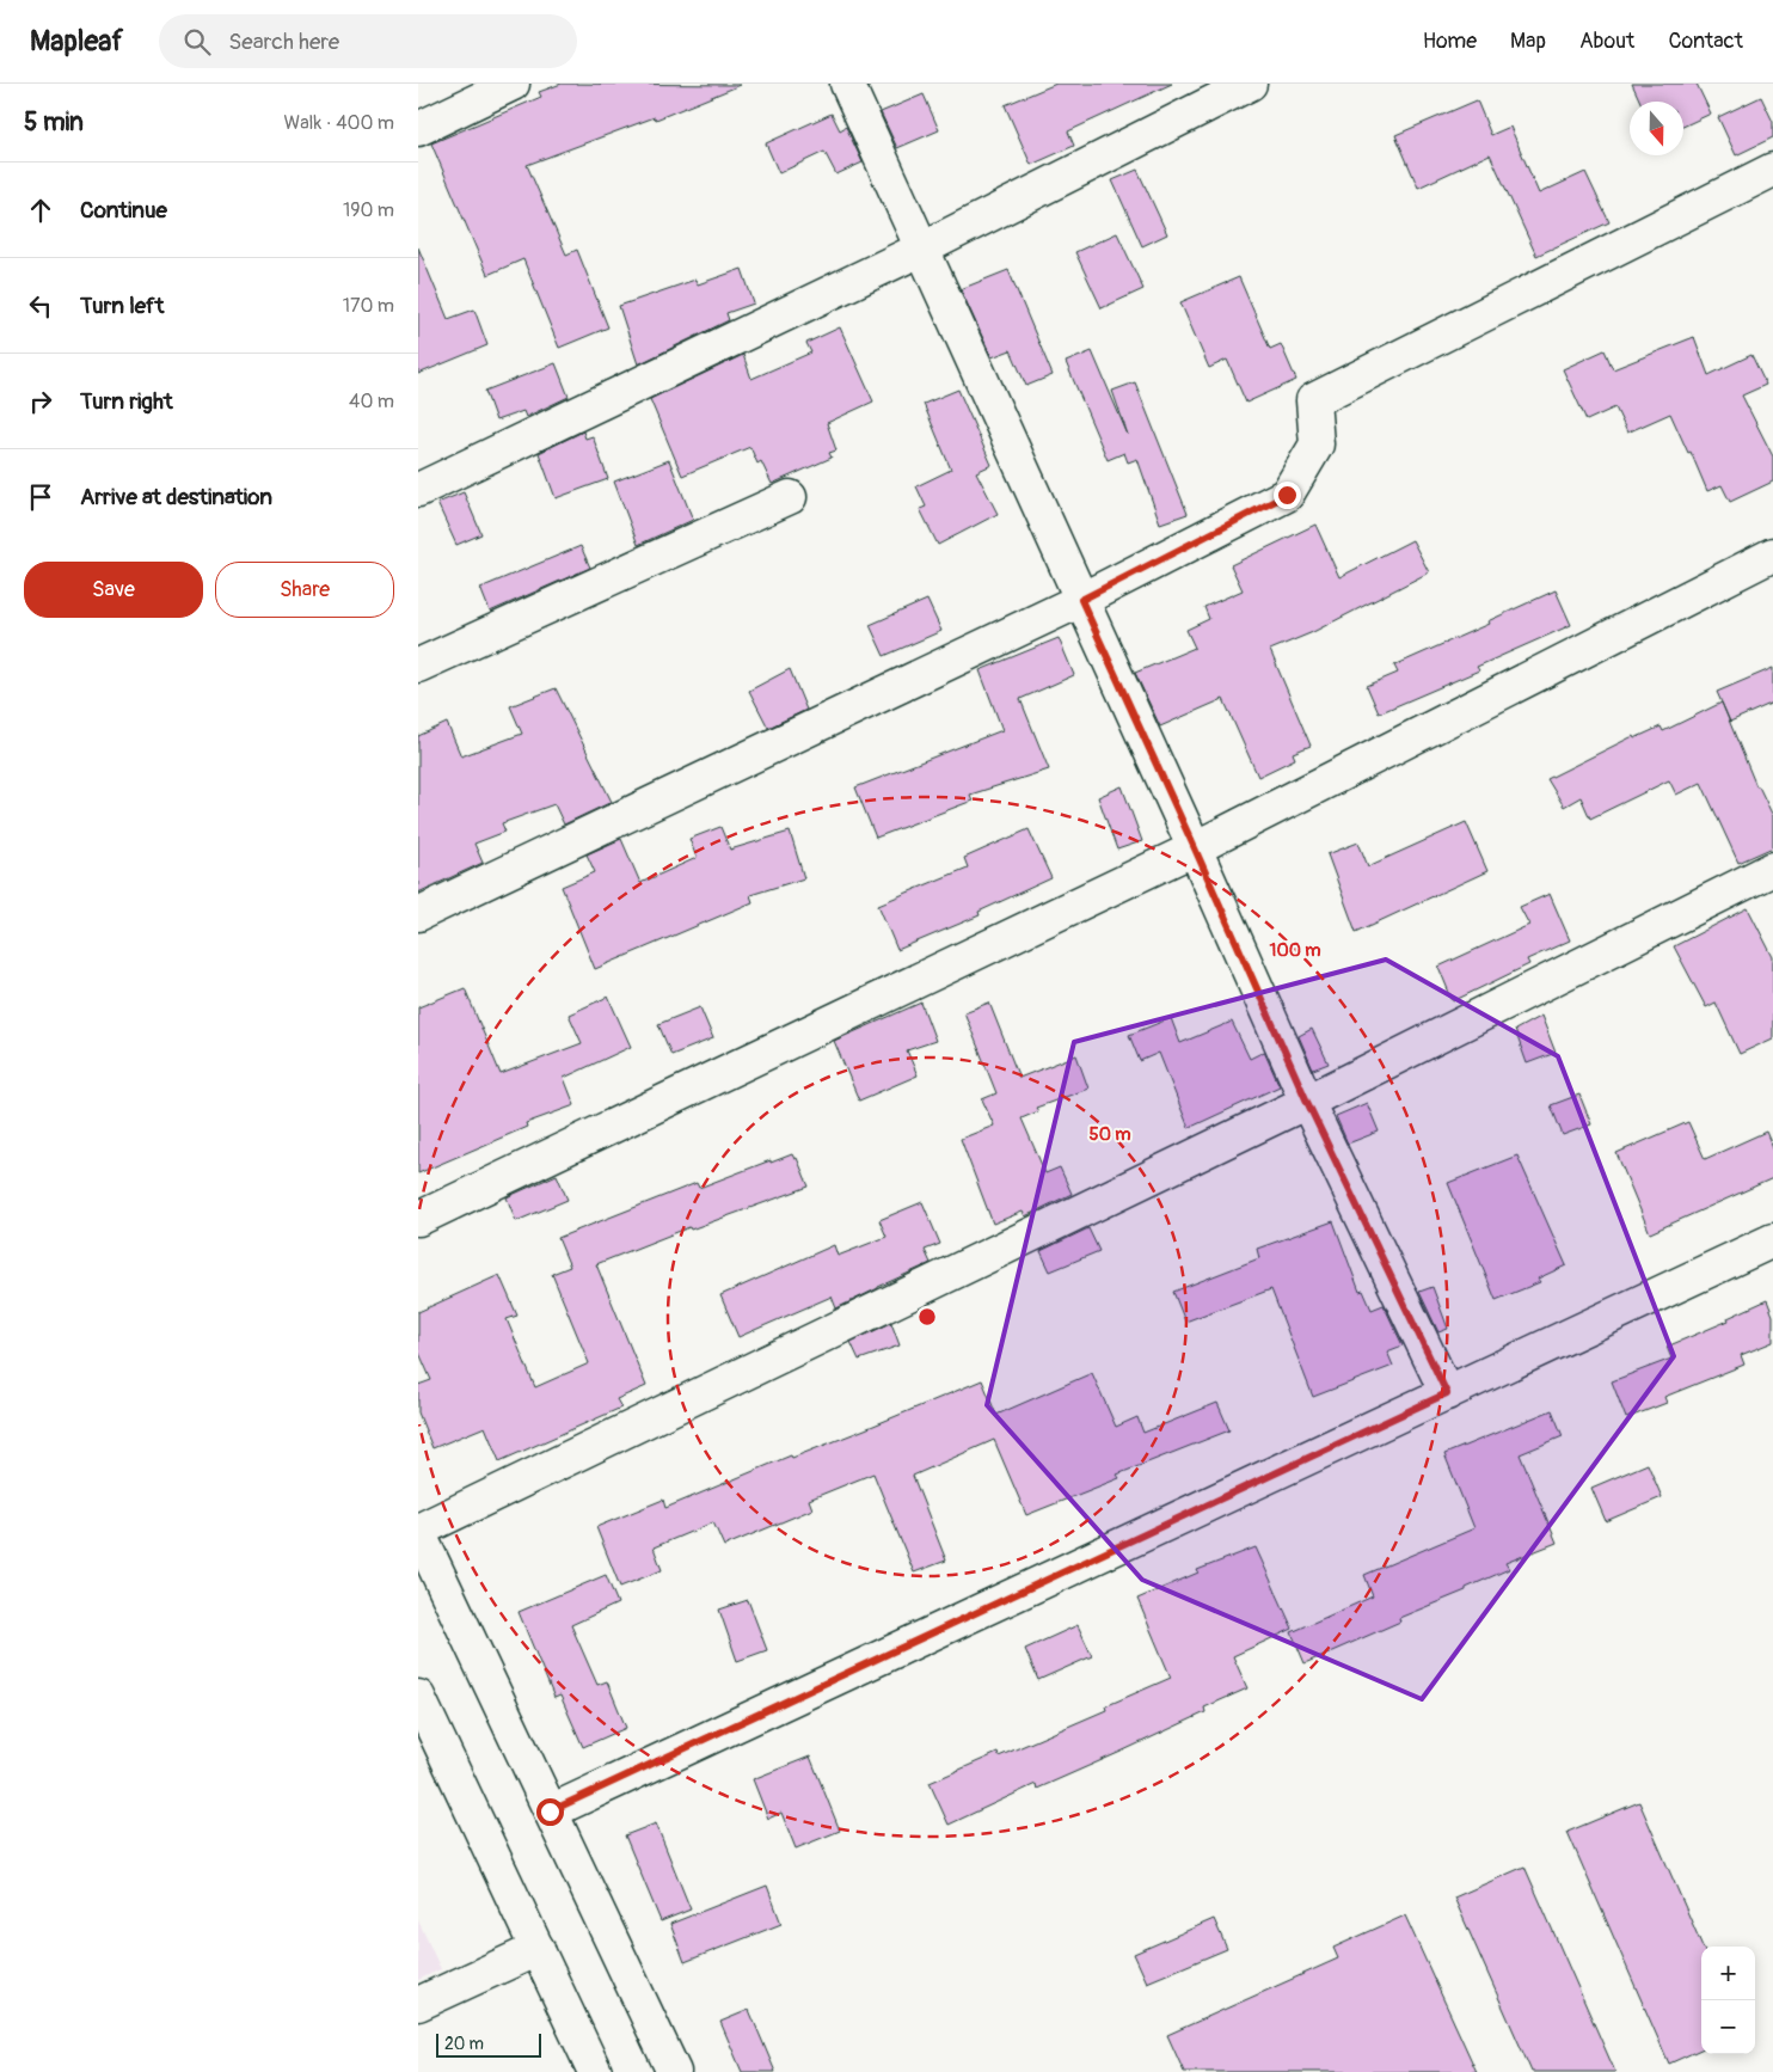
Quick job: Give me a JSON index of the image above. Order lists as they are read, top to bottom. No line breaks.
{"scale_bar":"20 m","north":"bottom","page":{"header":"Mapleaf","search":"Search here","nav":["Home","Map","About","Contact"],"heading":["5 min","Walk · 400 m"],"list":[["Continue","190 m"],["Turn left","170 m"],["Turn right","40 m"],"Arrive at destination"],"buttons":["Save","Share"],"map_buttons":["+","−"],"scale":"20 m"},"rings":["100 m","50 m"]}
